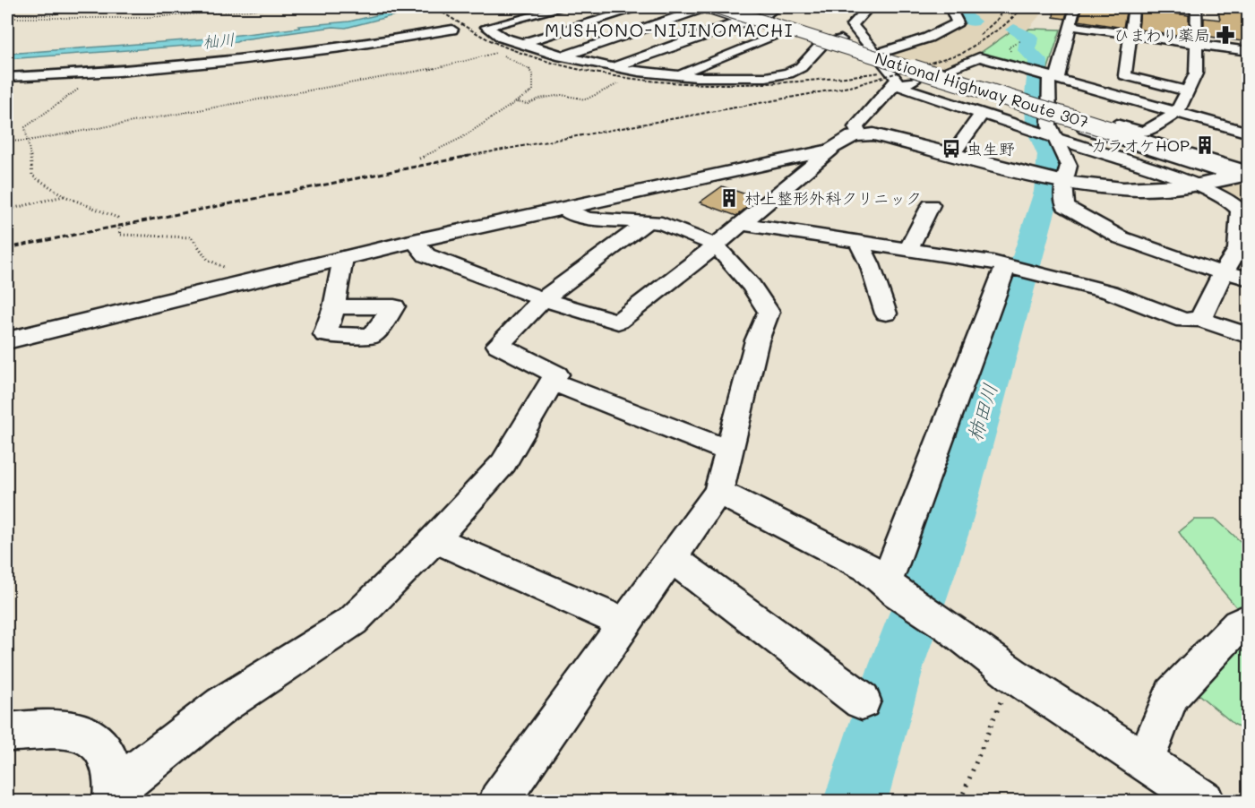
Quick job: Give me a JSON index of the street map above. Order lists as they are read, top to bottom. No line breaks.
{"streets":{"main road":["National Highway Route 307"]},"districts":["MUSHONO-NIJINOMACHI"],"water":["杣川","柿田川"],"places":{"pharmacy":["ひまわり薬局"],"building":["カラオケHOP","村上整形外科クリニック"],"bus stop":["虫生野"]}}
